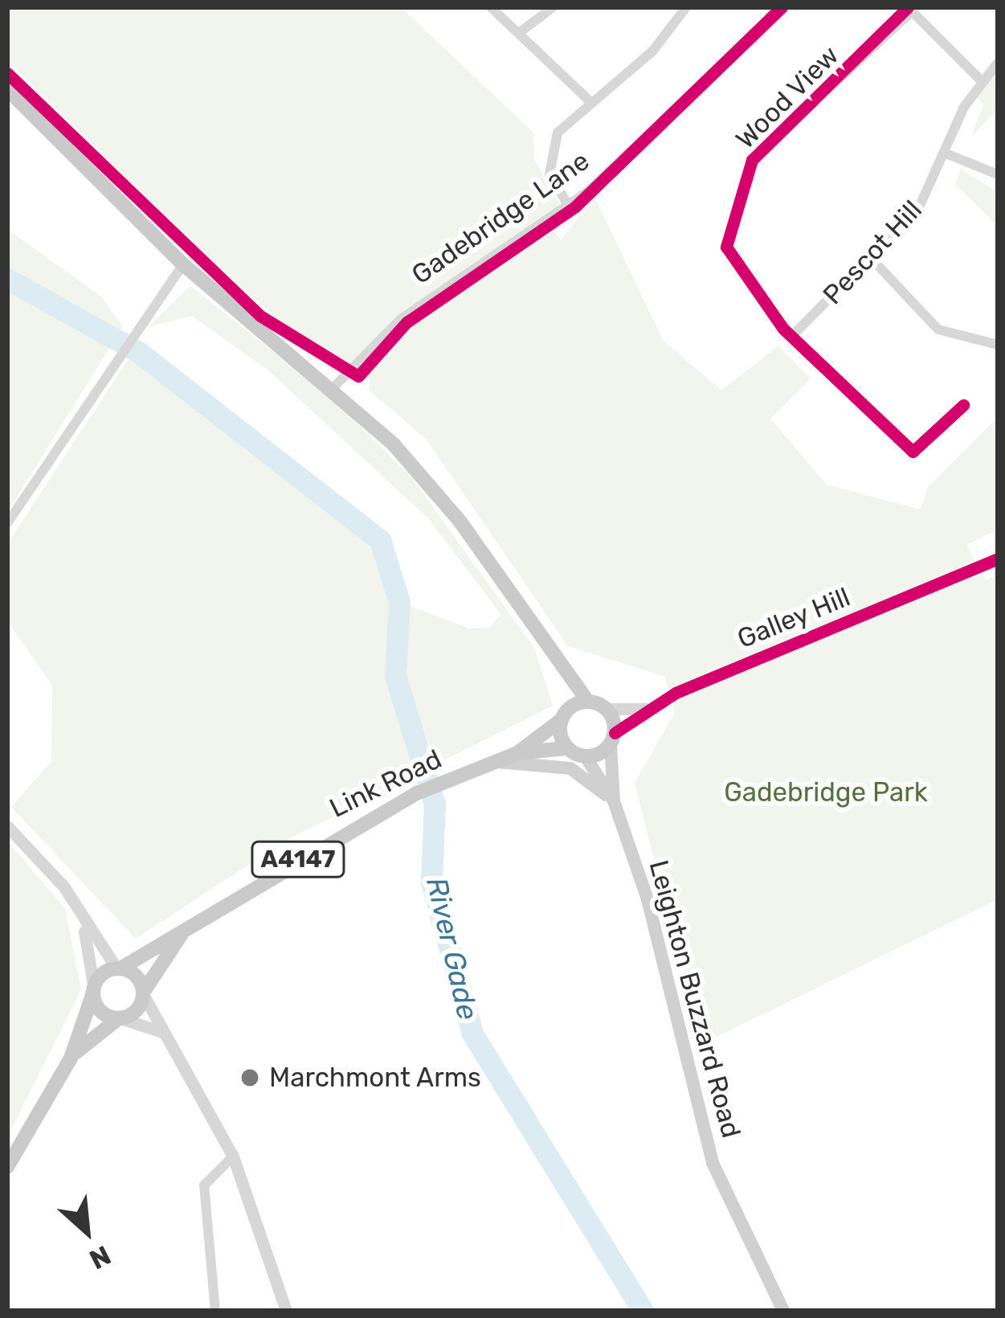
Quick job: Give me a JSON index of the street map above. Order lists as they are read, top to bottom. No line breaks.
{"streets":{"main road":["Link Road","A4147","Leighton Buzzard Road"],"street":["Wood View","Gadebridge Lane","Pescot Hill","Galley Hill"]},"crossings":[["Wood View","Pescot Hill"],["Galley Hill","Link Road"],["Galley Hill","Leighton Buzzard Road"],["Link Road","Leighton Buzzard Road"]],"water":["River Gade"],"parks":["Gadebridge Park"],"places":["Marchmont Arms"],"north":"bottom right"}
